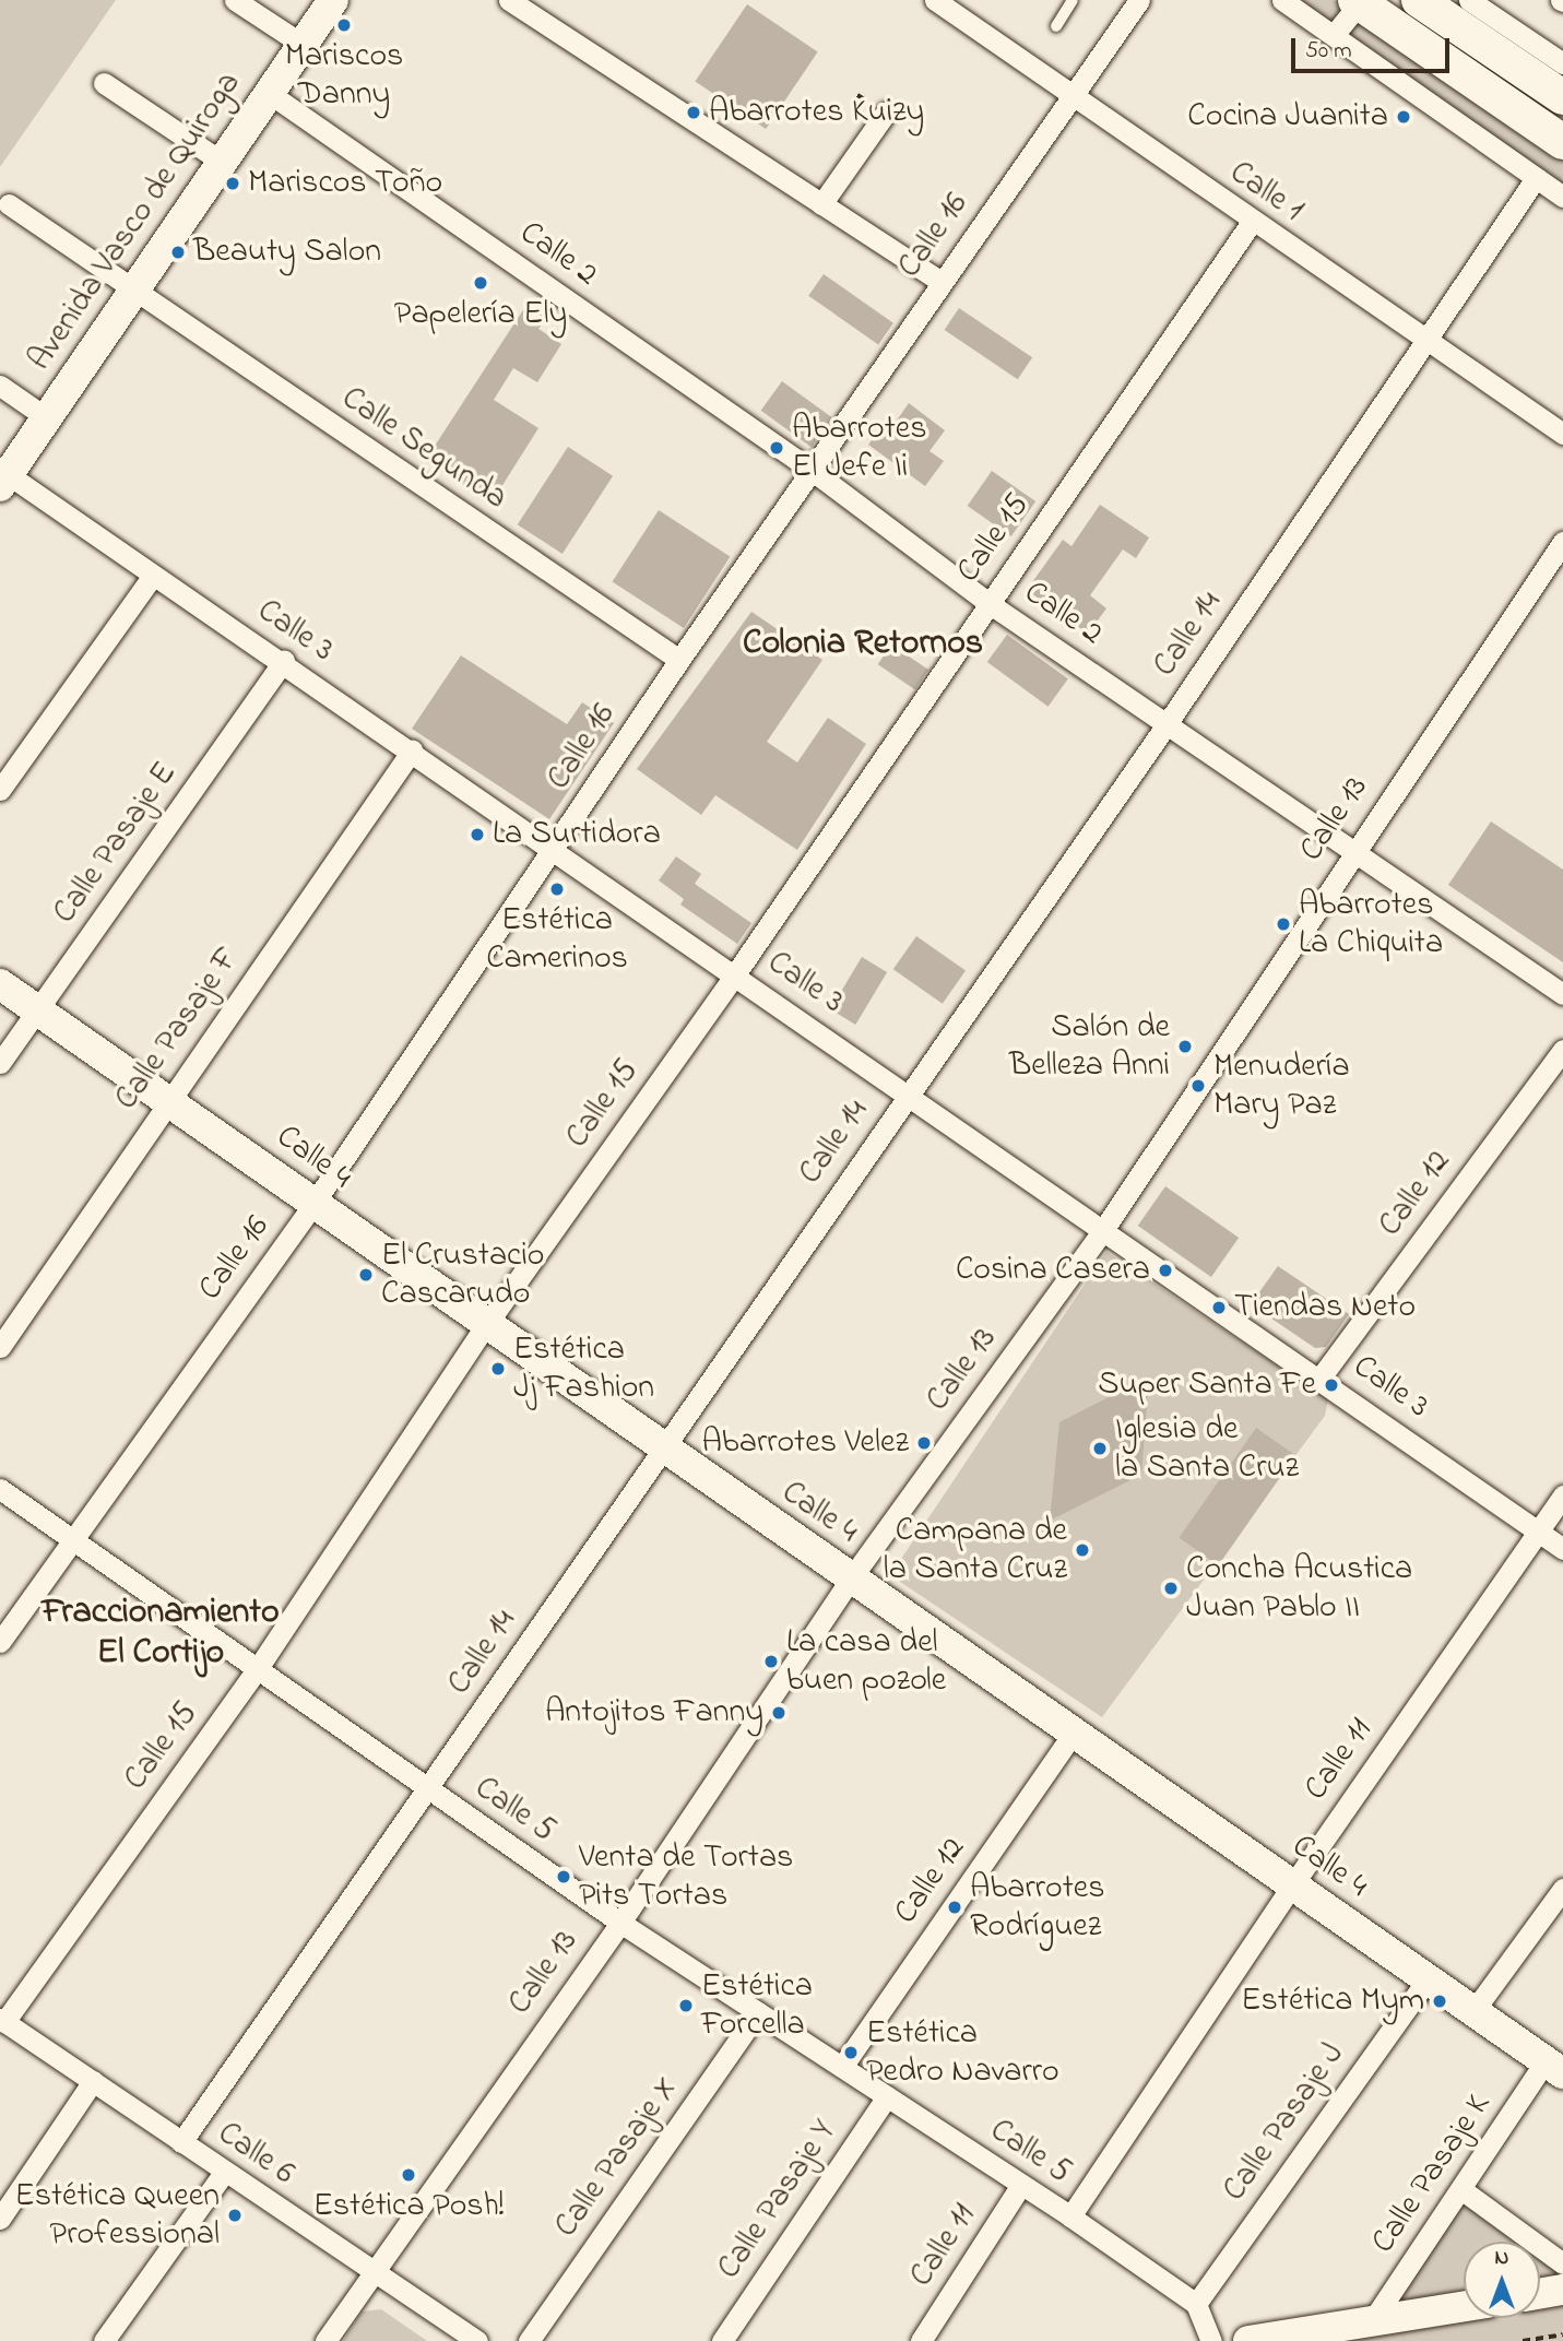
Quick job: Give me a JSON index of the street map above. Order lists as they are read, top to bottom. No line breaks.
{"streets":{"street":["Calle 1","Avenida Vasco de Quiroga","Calle 16","Calle 2","Calle Segunda","Calle 15","Calle 3","Calle 14","Calle 13","Calle Pasaje E","Calle Pasaje F","Calle 4","Calle 12","Calle 11","Calle 5","Calle Pasaje J","Calle 6","Calle Pasaje X","Calle Pasaje K","Calle Pasaje Y"]},"crossings":[["Calle 1","Calle 16"],["Calle 1","Calle 15"],["Calle 1","Calle 14"],["Avenida Vasco de Quiroga","Calle 2"],["Avenida Vasco de Quiroga","Calle Segunda"],["Avenida Vasco de Quiroga","Calle 3"],["Calle 16","Calle 2"],["Calle 16","Calle Segunda"],["Calle 16","Calle 3"],["Calle 16","Calle 4"],["Calle 16","Calle 5"],["Calle 2","Calle 15"],["Calle 2","Calle 14"],["Calle 2","Calle 13"],["Calle 15","Calle 3"],["Calle 15","Calle 4"],["Calle 15","Calle 5"],["Calle 15","Calle 6"],["Calle 3","Calle 14"],["Calle 3","Calle 13"],["Calle 3","Calle Pasaje E"],["Calle 3","Calle Pasaje F"],["Calle 3","Calle 12"],["Calle 3","Calle 11"],["Calle 14","Calle 4"],["Calle 14","Calle 5"],["Calle 14","Calle 6"],["Calle 13","Calle 4"],["Calle 13","Calle 5"],["Calle 13","Calle 6"],["Calle Pasaje E","Calle 4"],["Calle Pasaje F","Calle 4"],["Calle 4","Calle 12"],["Calle 4","Calle 11"],["Calle 4","Calle Pasaje J"],["Calle 4","Calle Pasaje K"],["Calle 12","Calle 5"],["Calle 11","Calle 5"],["Calle 5","Calle Pasaje J"],["Calle 5","Calle Pasaje X"],["Calle 5","Calle Pasaje Y"]],"districts":["Colonia Retornos","Fraccionamiento El Cortijo"],"places":["Mariscos Danny","Abarrotes Kuizy","Cocina Juanita","Mariscos Toño","Beauty Salon","Papelería Ely","Abarrotes El Jefe Ii","La Surtidora","Estética Camerinos","Abarrotes La Chiquita","Salón de Belleza Anni","Menudería Mary Paz","Cosina Casera","El Crustacio Cascarudo","Tiendas Neto","Estética Jj Fashion","Super Santa Fe","Abarrotes Velez","Iglesia de la Santa Cruz","Campana de la Santa Cruz","Concha Acustica Juan Pablo II","La casa del buen pozole","Antojitos Fanny","Venta de Tortas Pits Tortas","Abarrotes Rodríguez","Estética Mym","Estética Forcella","Estética Pedro Navarro","Estética Posh!","Estética Queen Professional"],"scale_bar":"50 m","north":"top"}
